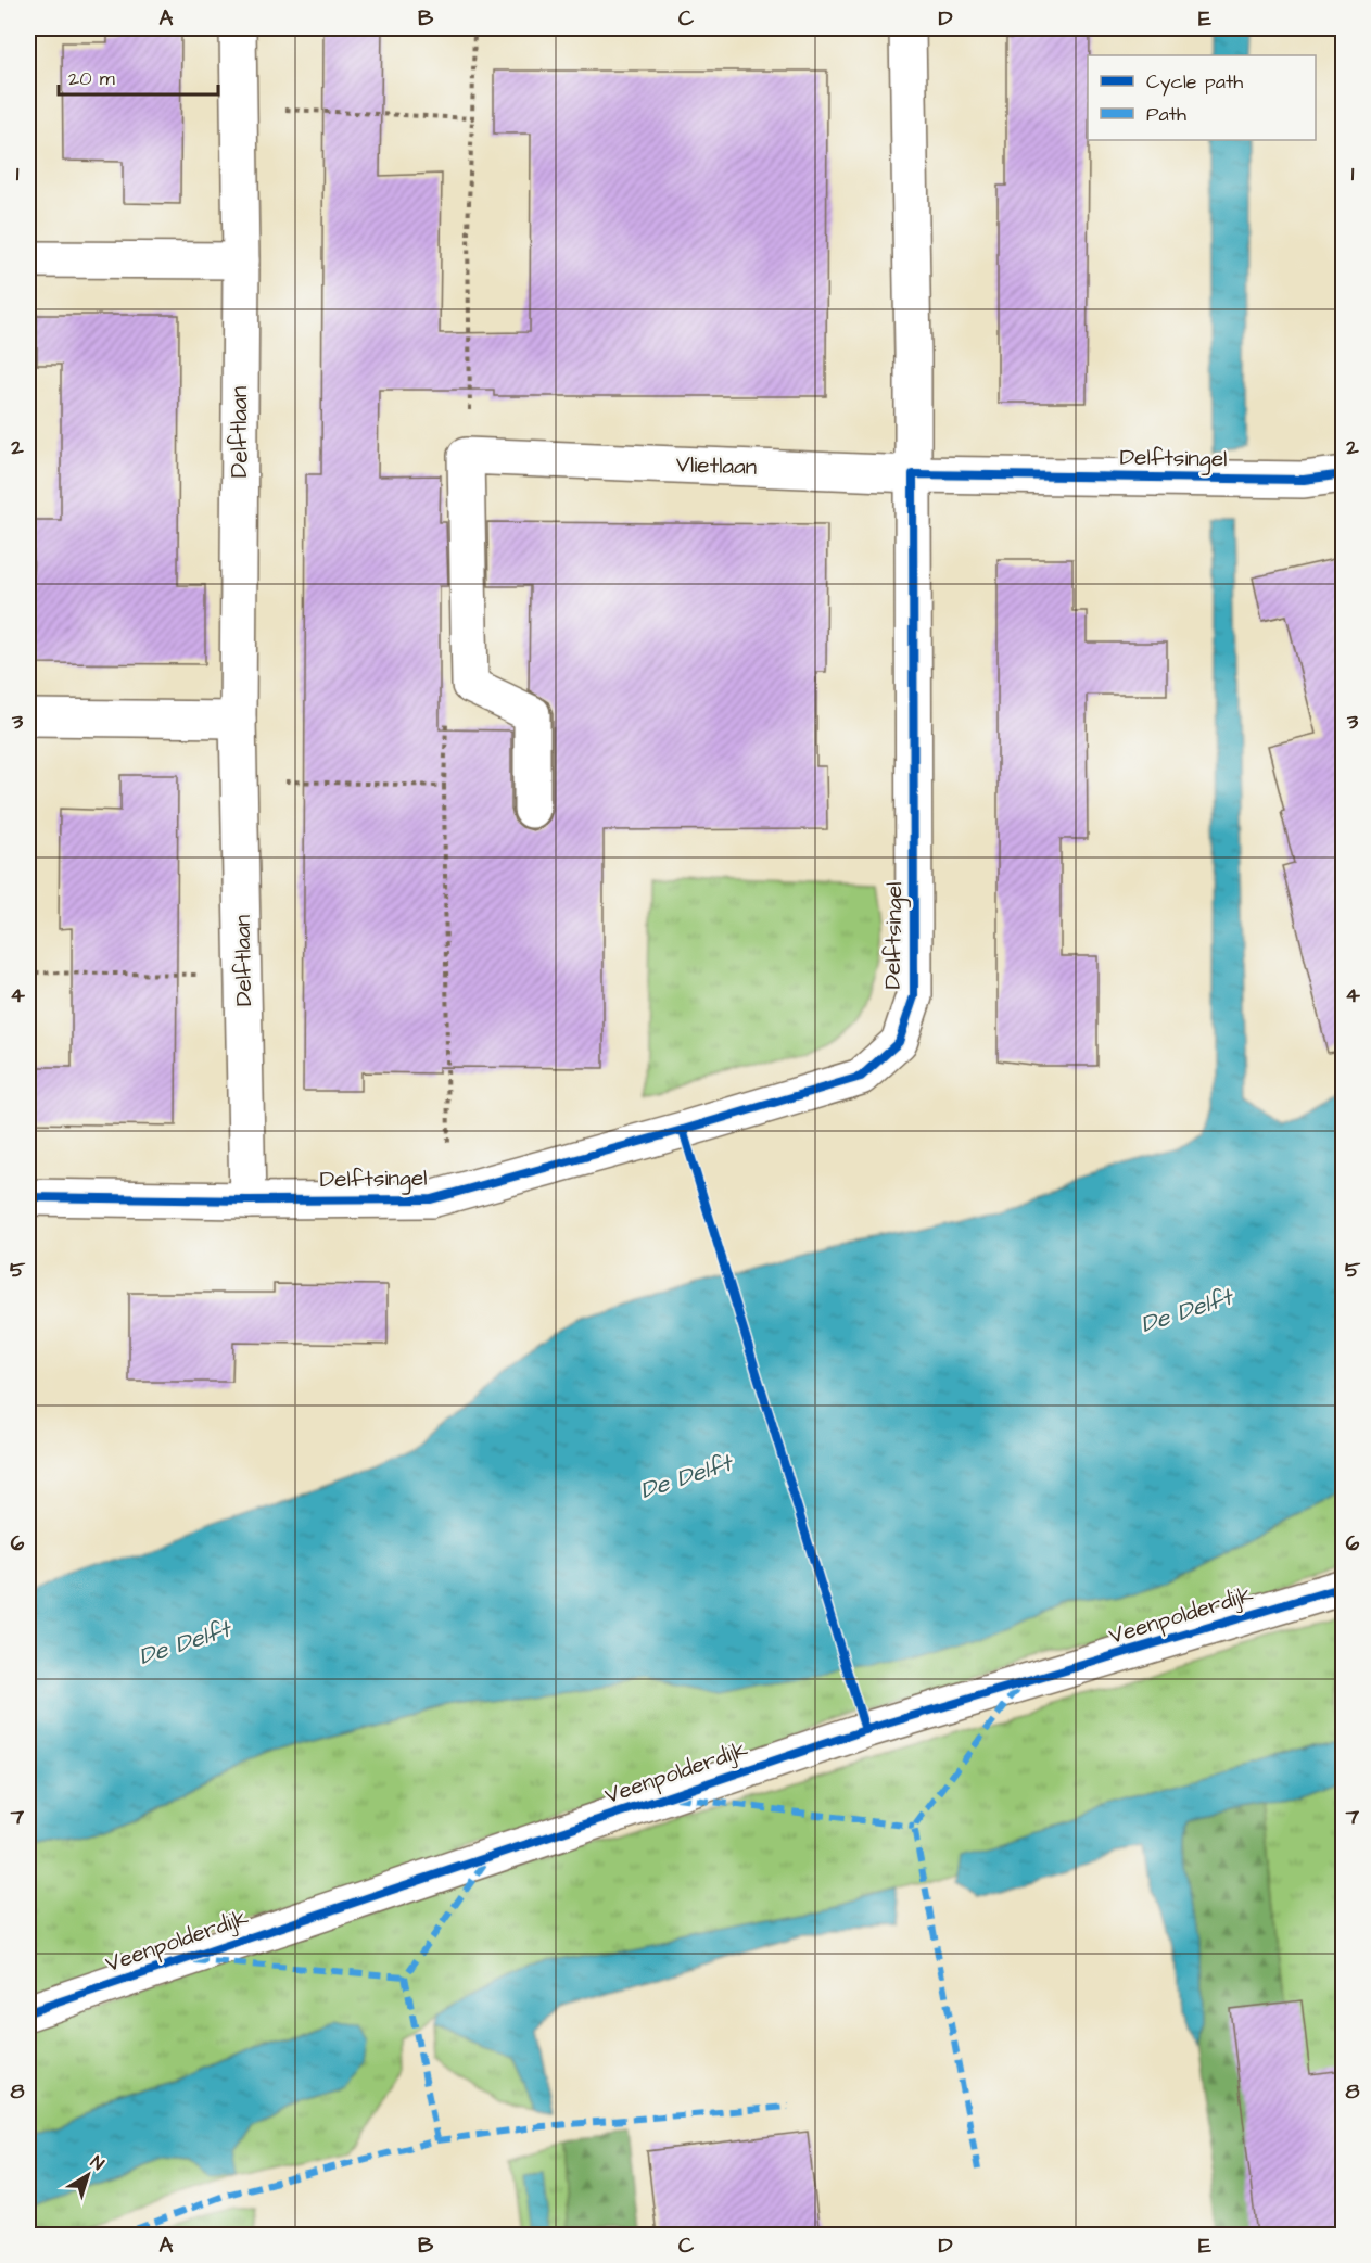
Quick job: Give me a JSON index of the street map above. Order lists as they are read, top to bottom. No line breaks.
{"streets":{"street":["Delftlaan","Delftsingel","Vlietlaan","Veenpolderdijk"]},"crossings":[["Delftlaan","Delftsingel"],["Delftsingel","Vlietlaan"]],"water":["De Delft"],"legend":["Cycle path","Path"],"scale_bar":"20 m","north":"top right","grid":{"columns":["A","B","C","D","E"],"rows":["1","2","3","4","5","6","7","8"]}}
